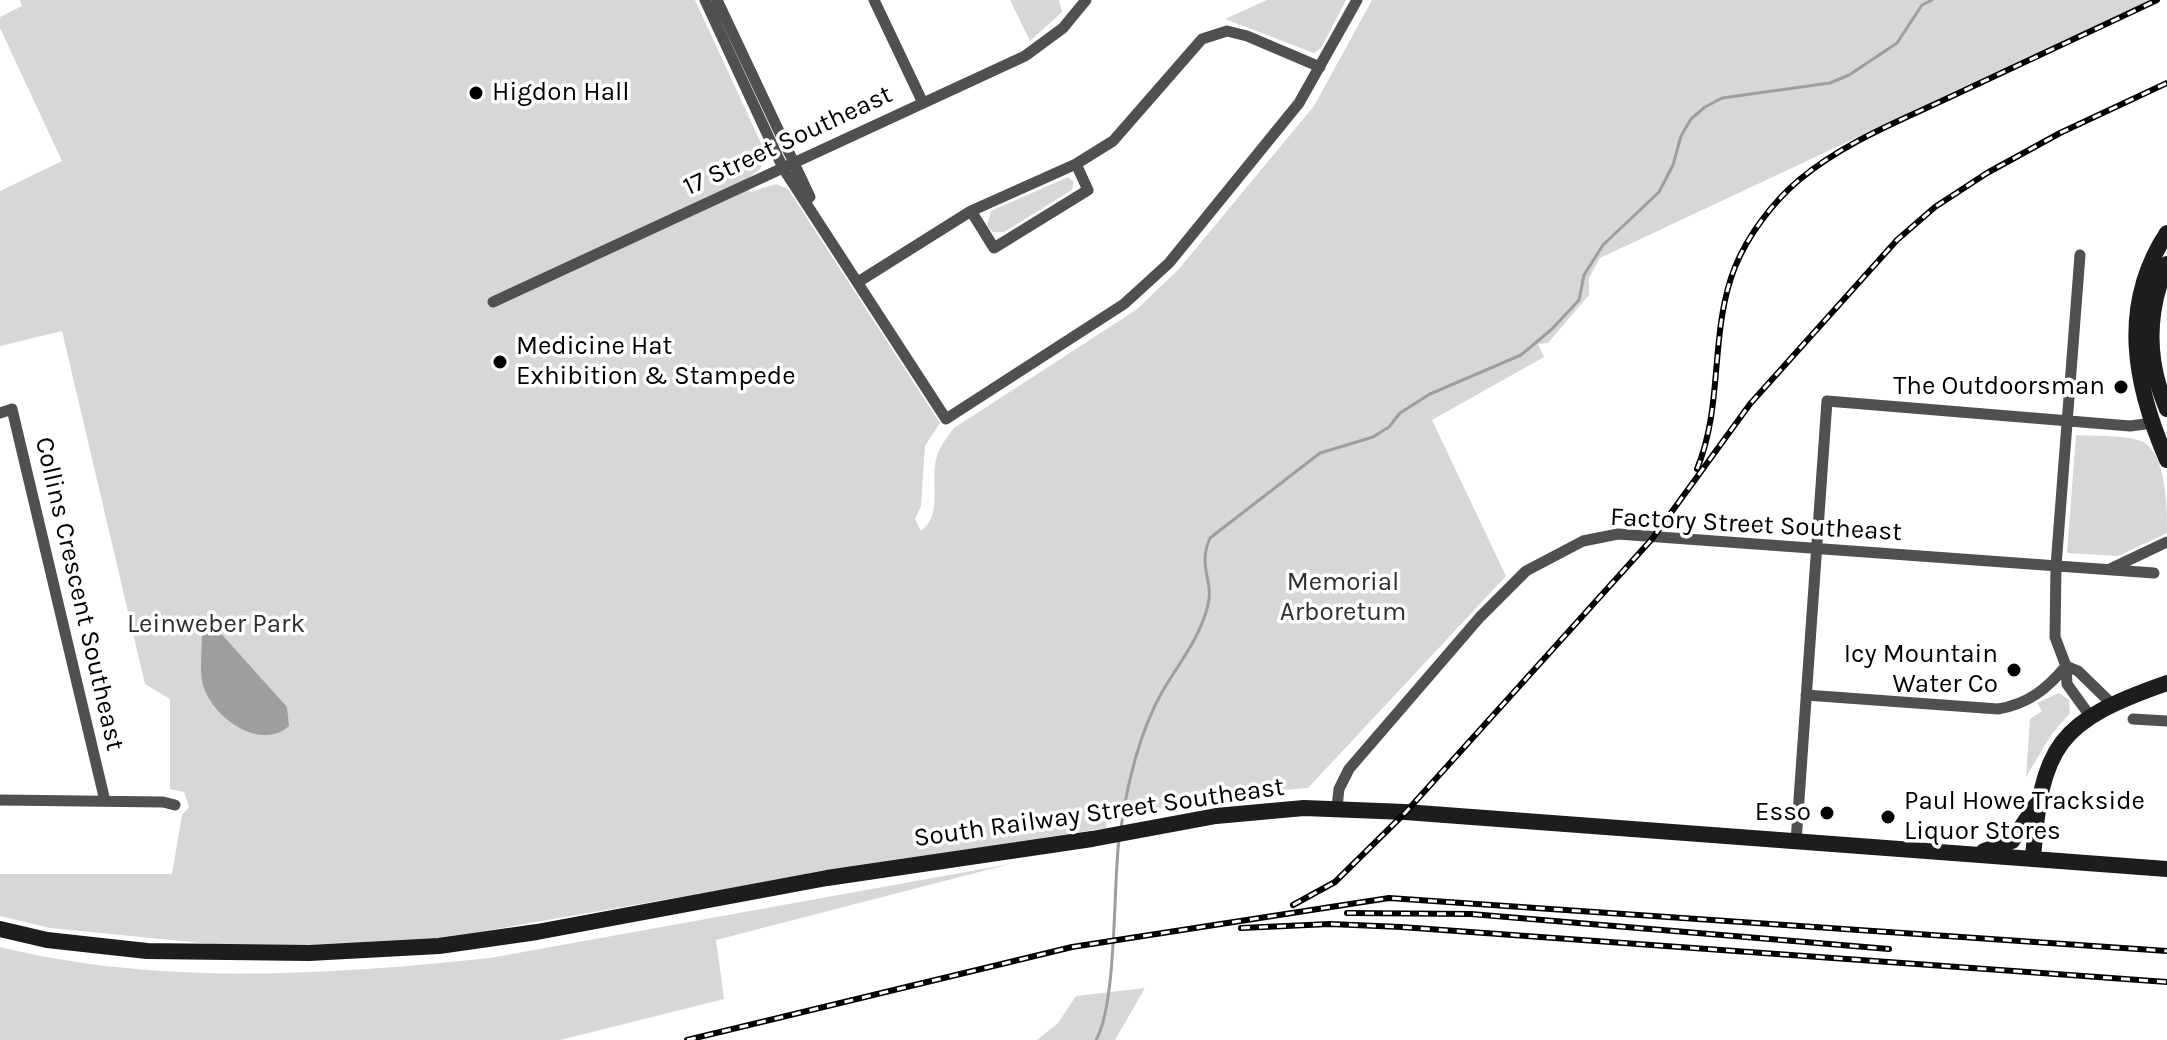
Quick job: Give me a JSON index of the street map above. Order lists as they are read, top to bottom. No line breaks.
{"streets":{"street":["17 Street Southeast","Factory Street Southeast","Collins Crescent Southeast","South Railway Street Southeast"]},"crossings":[["Factory Street Southeast","South Railway Street Southeast"]],"parks":["Memorial Arboretum","Leinweber Park"],"places":["Higdon Hall","Medicine Hat Exhibition & Stampede","The Outdoorsman","Icy Mountain Water Co","Esso","Paul Howe Trackside Liquor Stores"]}
